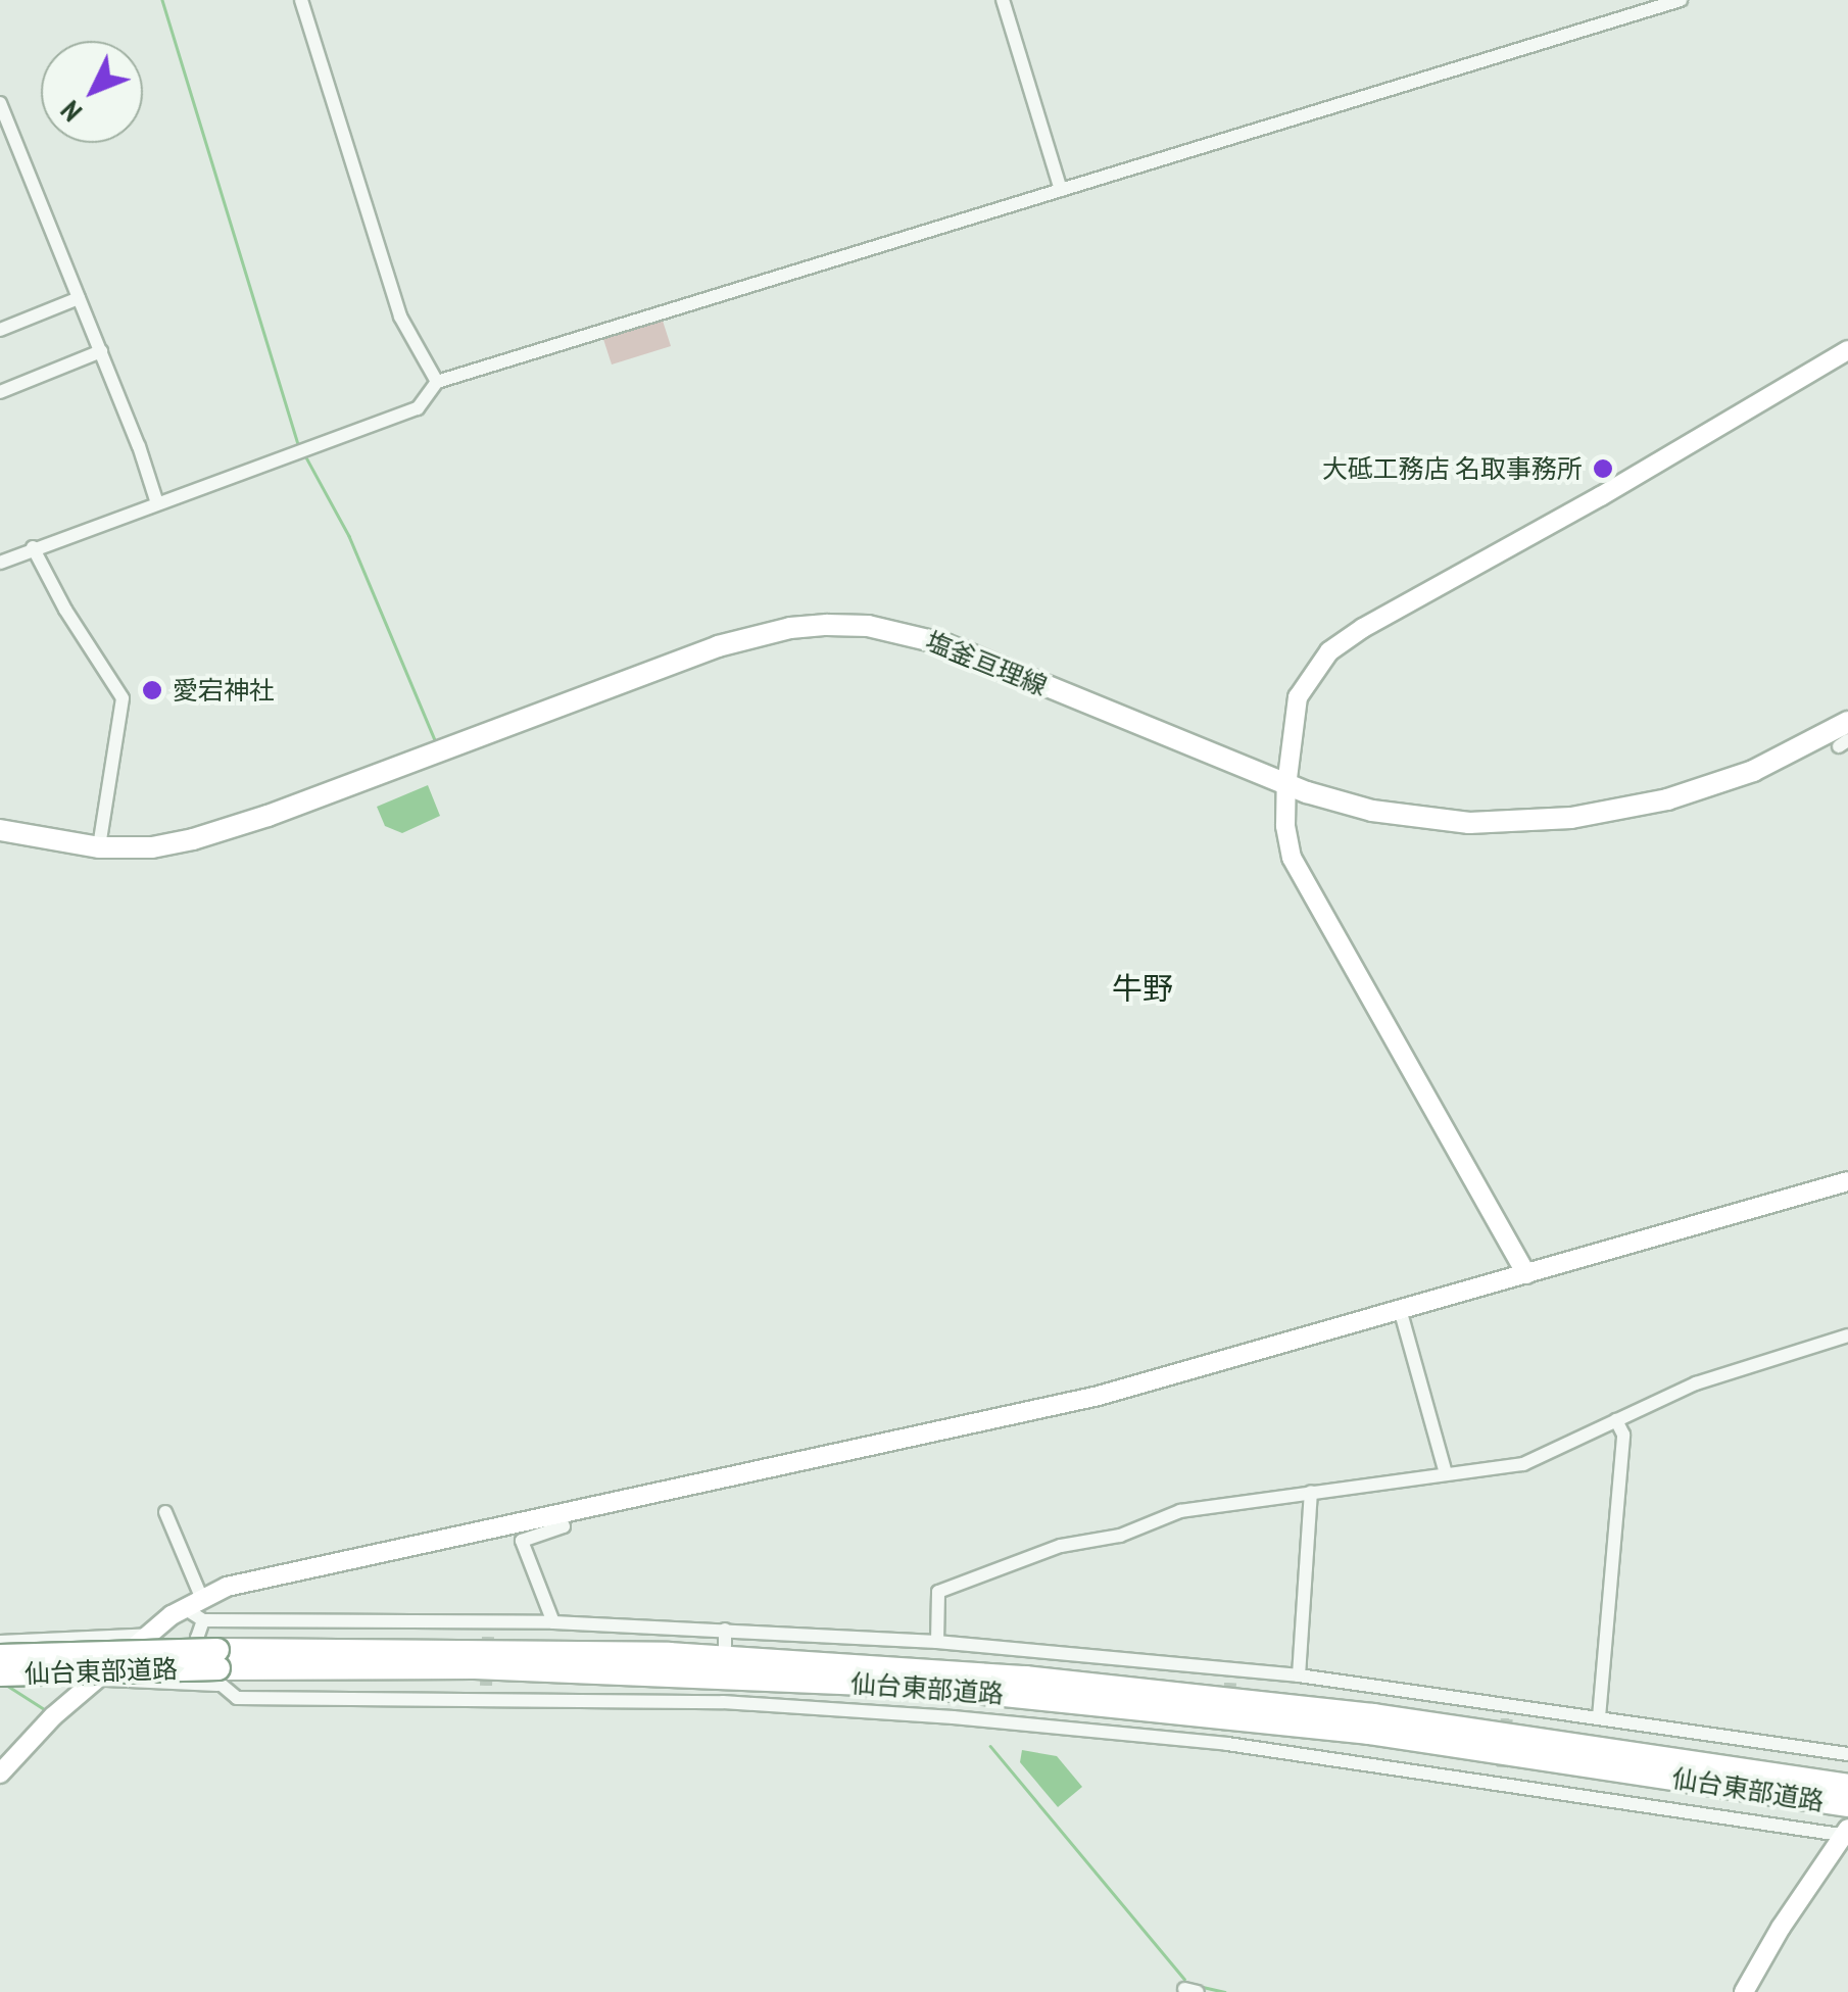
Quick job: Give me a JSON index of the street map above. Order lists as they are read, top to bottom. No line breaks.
{"streets":{"highway":["仙台東部道路"],"main road":["塩釜亘理線"]},"districts":["牛野"],"places":["大砥工務店 名取事務所","愛宕神社"],"north":"bottom left"}
